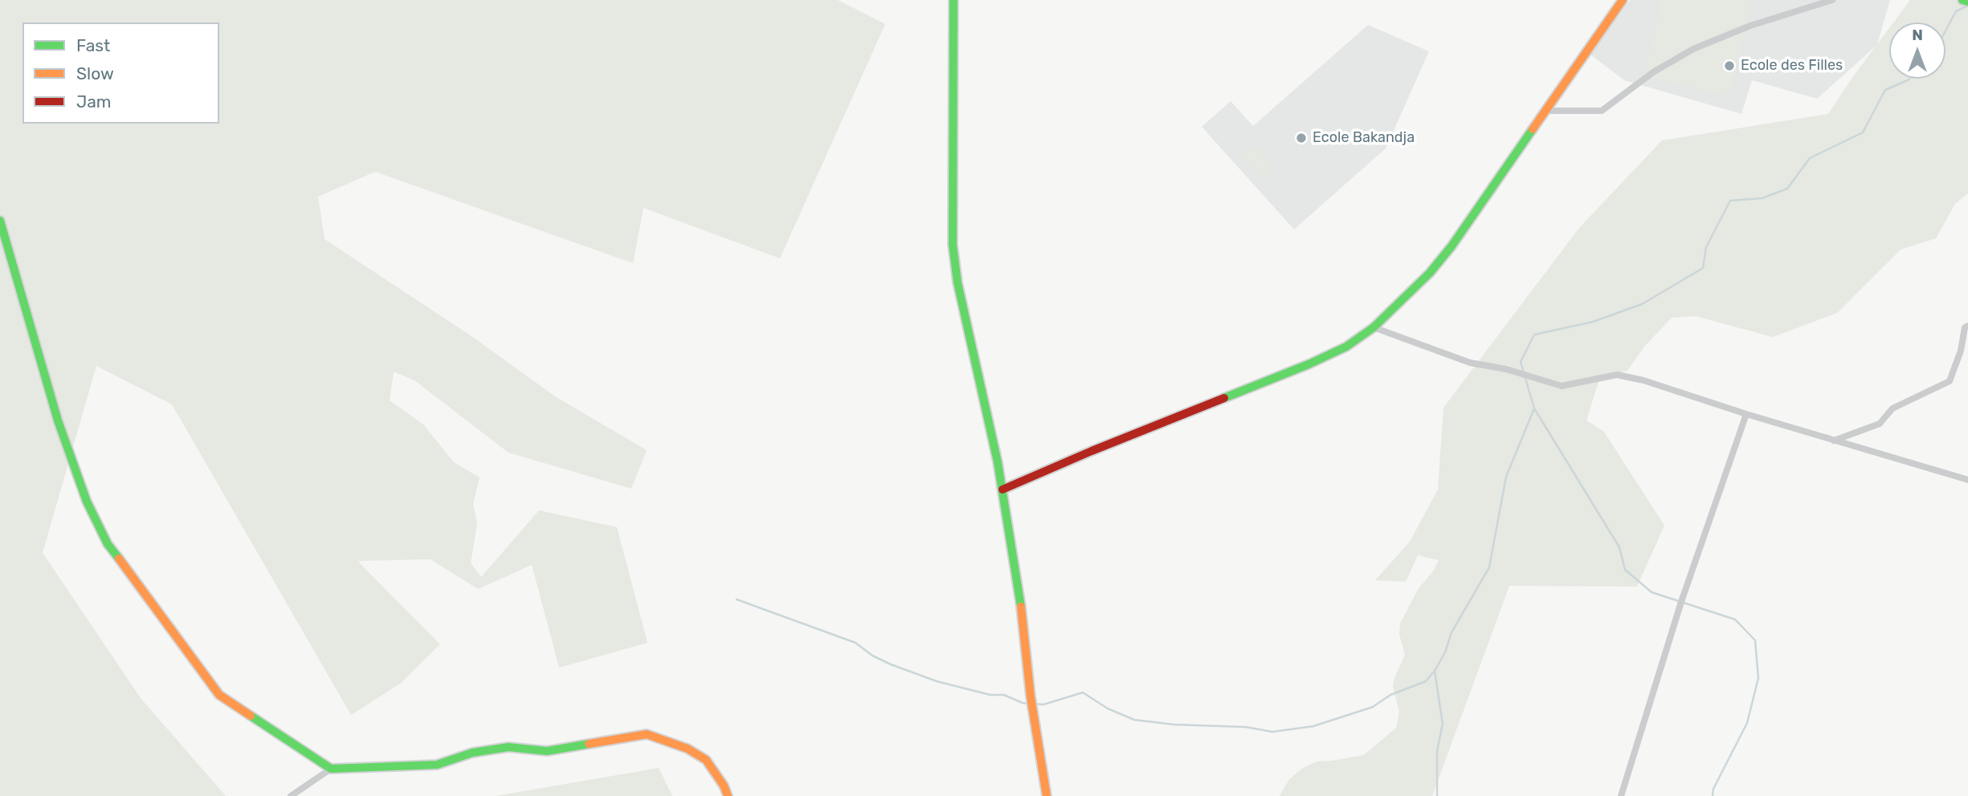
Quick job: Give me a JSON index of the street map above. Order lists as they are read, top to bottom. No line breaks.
{"places":["Ecole des Filles","Ecole Bakandja"],"legend":["Fast","Slow","Jam"],"north":"top"}
